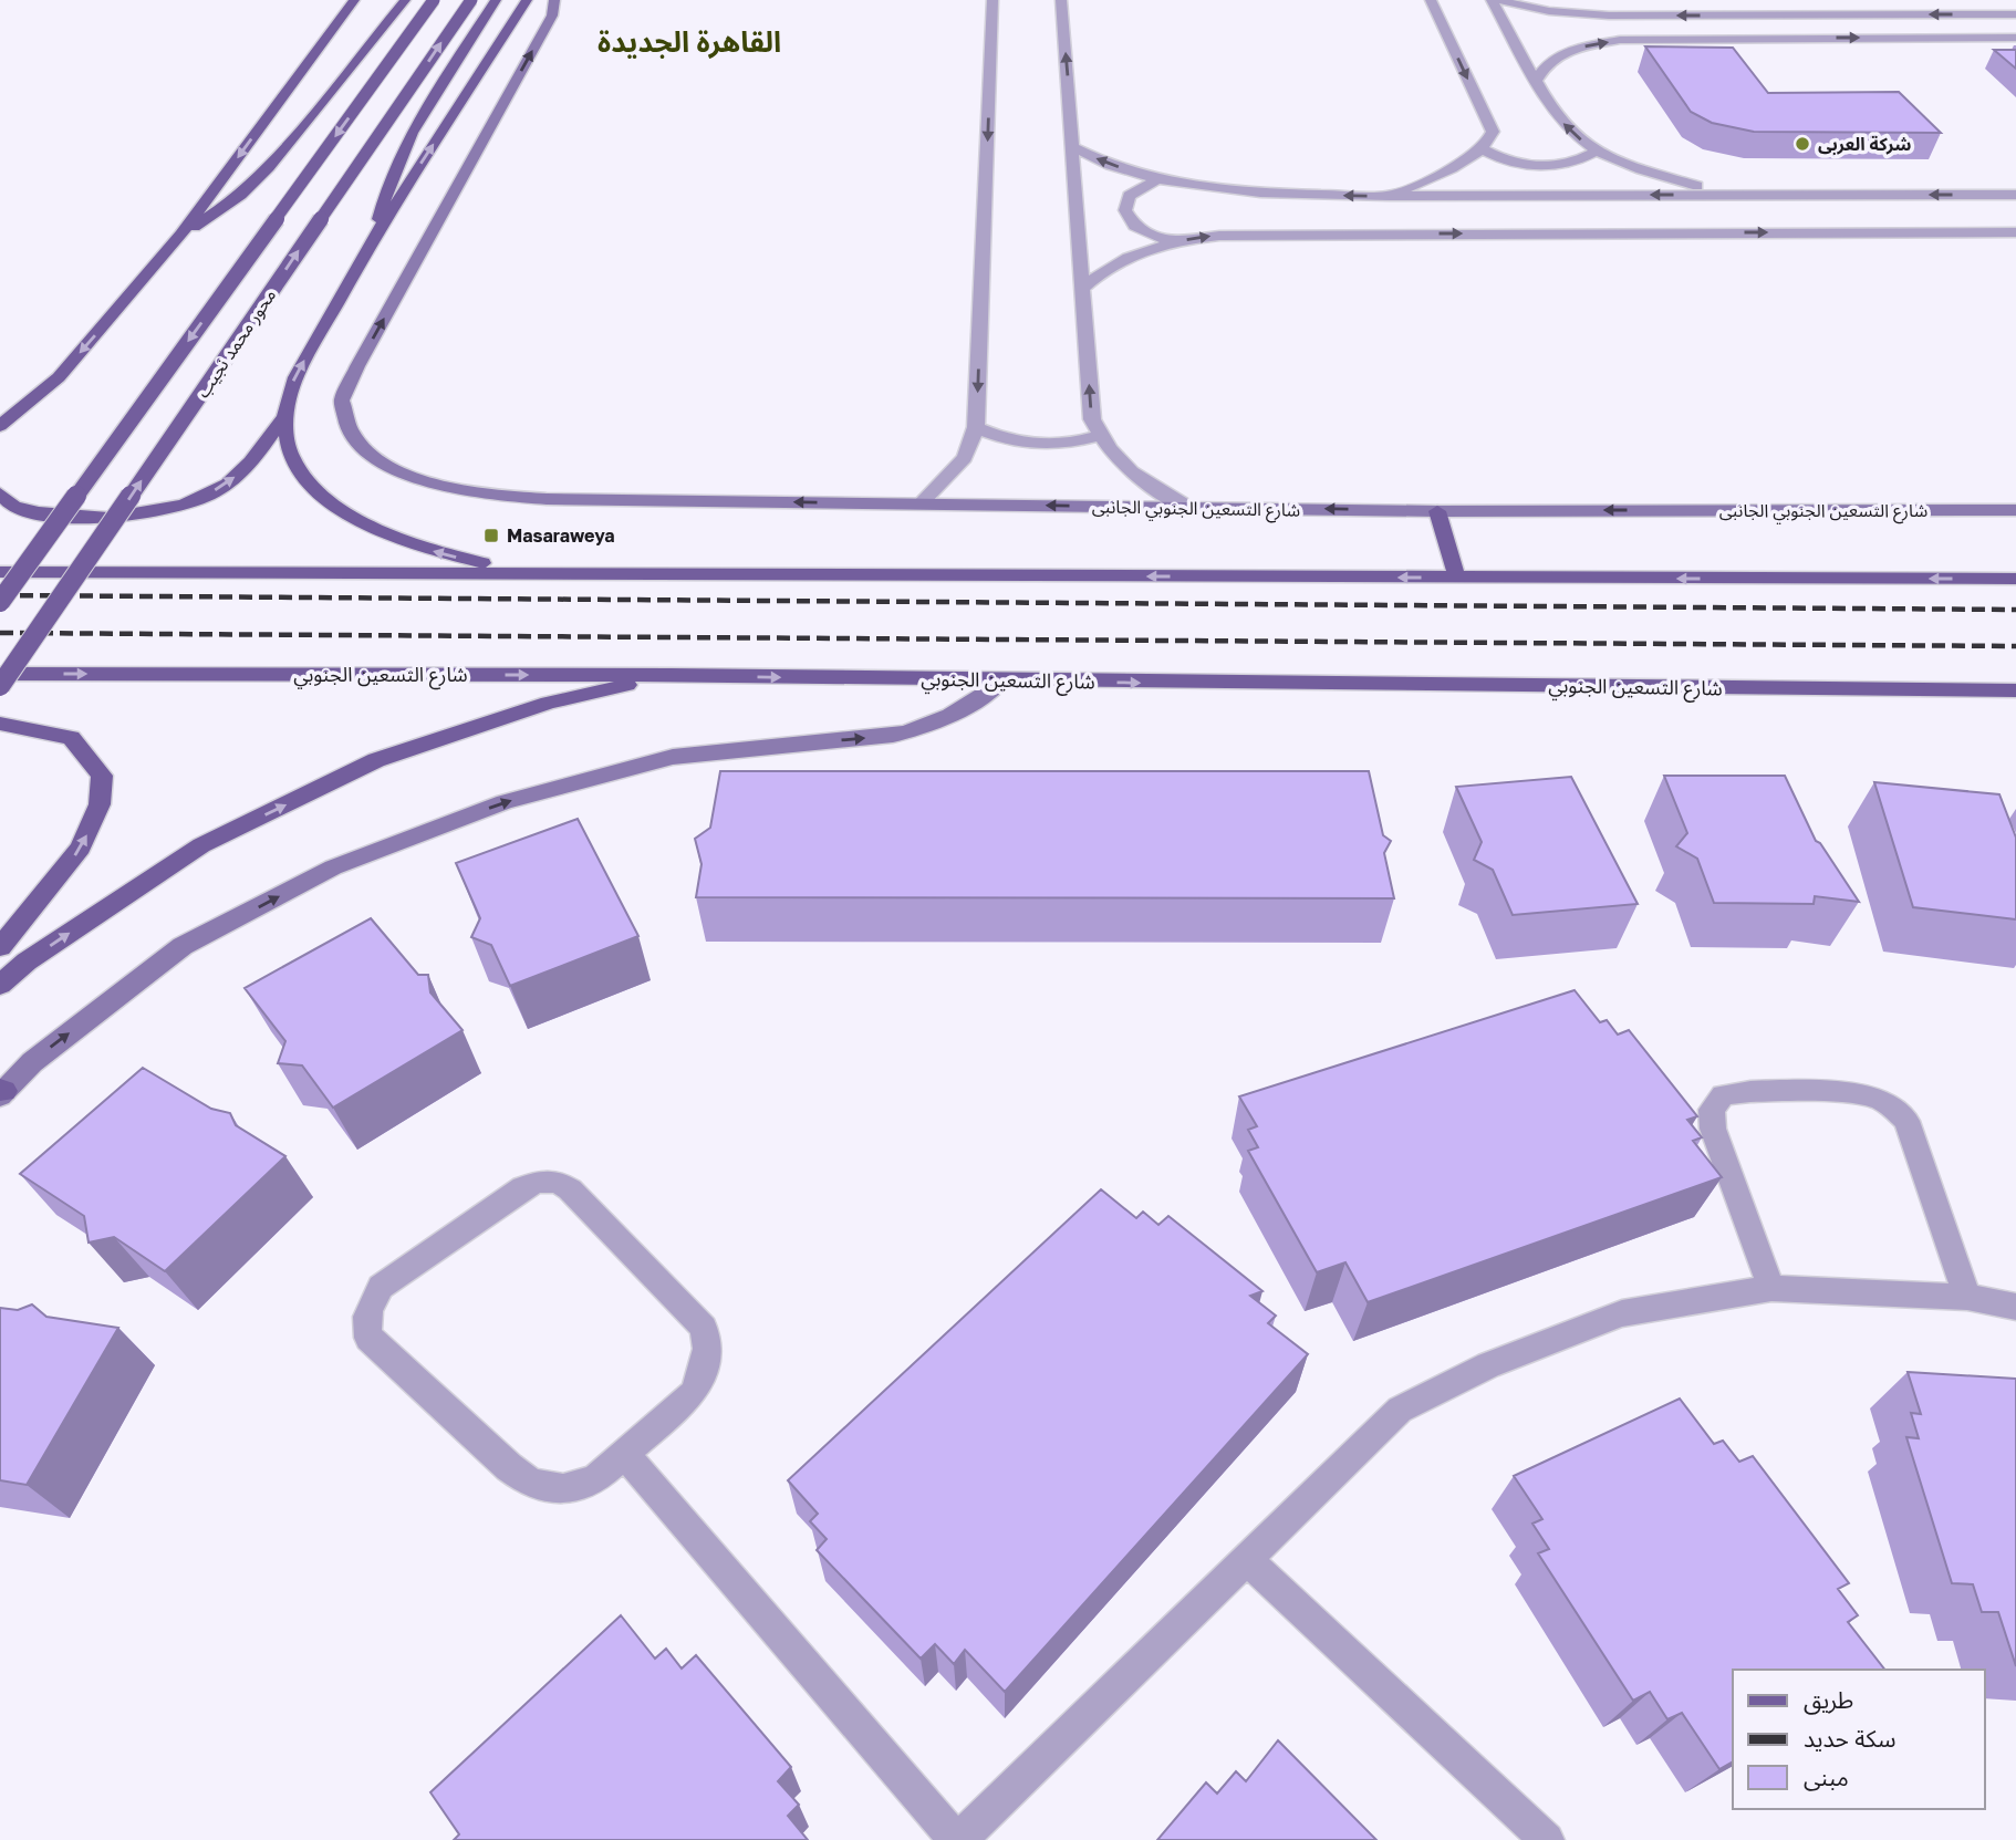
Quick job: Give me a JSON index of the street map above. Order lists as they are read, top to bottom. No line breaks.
{"streets":{"main road":["محور محمد نجيب","شارع التسعين الجنوبي"],"street":["شارع التسعين الجنوبي الجانبى"]},"districts":["القاهرة الجديدة"],"places":{"other":["شركة العربى"],"transit":["Masaraweya"]},"legend":["طريق","سكة حديد","مبنى"]}
